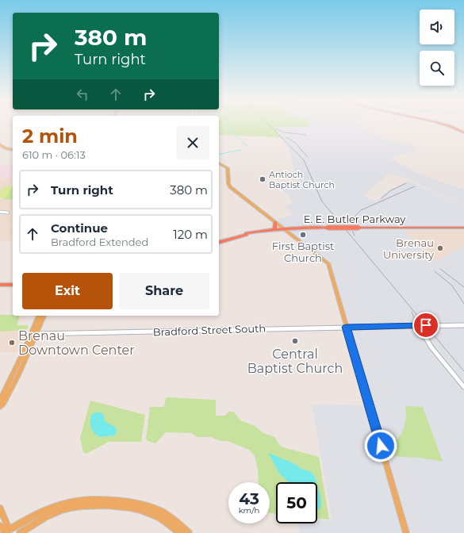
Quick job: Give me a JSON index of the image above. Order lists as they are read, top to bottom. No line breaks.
{"streets":{"highway":["E. E. Butler Parkway"],"street":["Bradford Street South"]},"places":["Antioch Baptist Church","First Baptist Church","Brenau University","Central Baptist Church","Brenau Downtown Center"],"page":{"turn":["380 m","Turn right"],"heading":["2 min","610 m · 06:13"],"list":[{"name":"Turn right","value":"380 m"},{"name":"Continue","note":"Bradford Extended","value":"120 m"}],"buttons":["Exit","Share"],"speed":"43 km/h","limit":"50"}}
